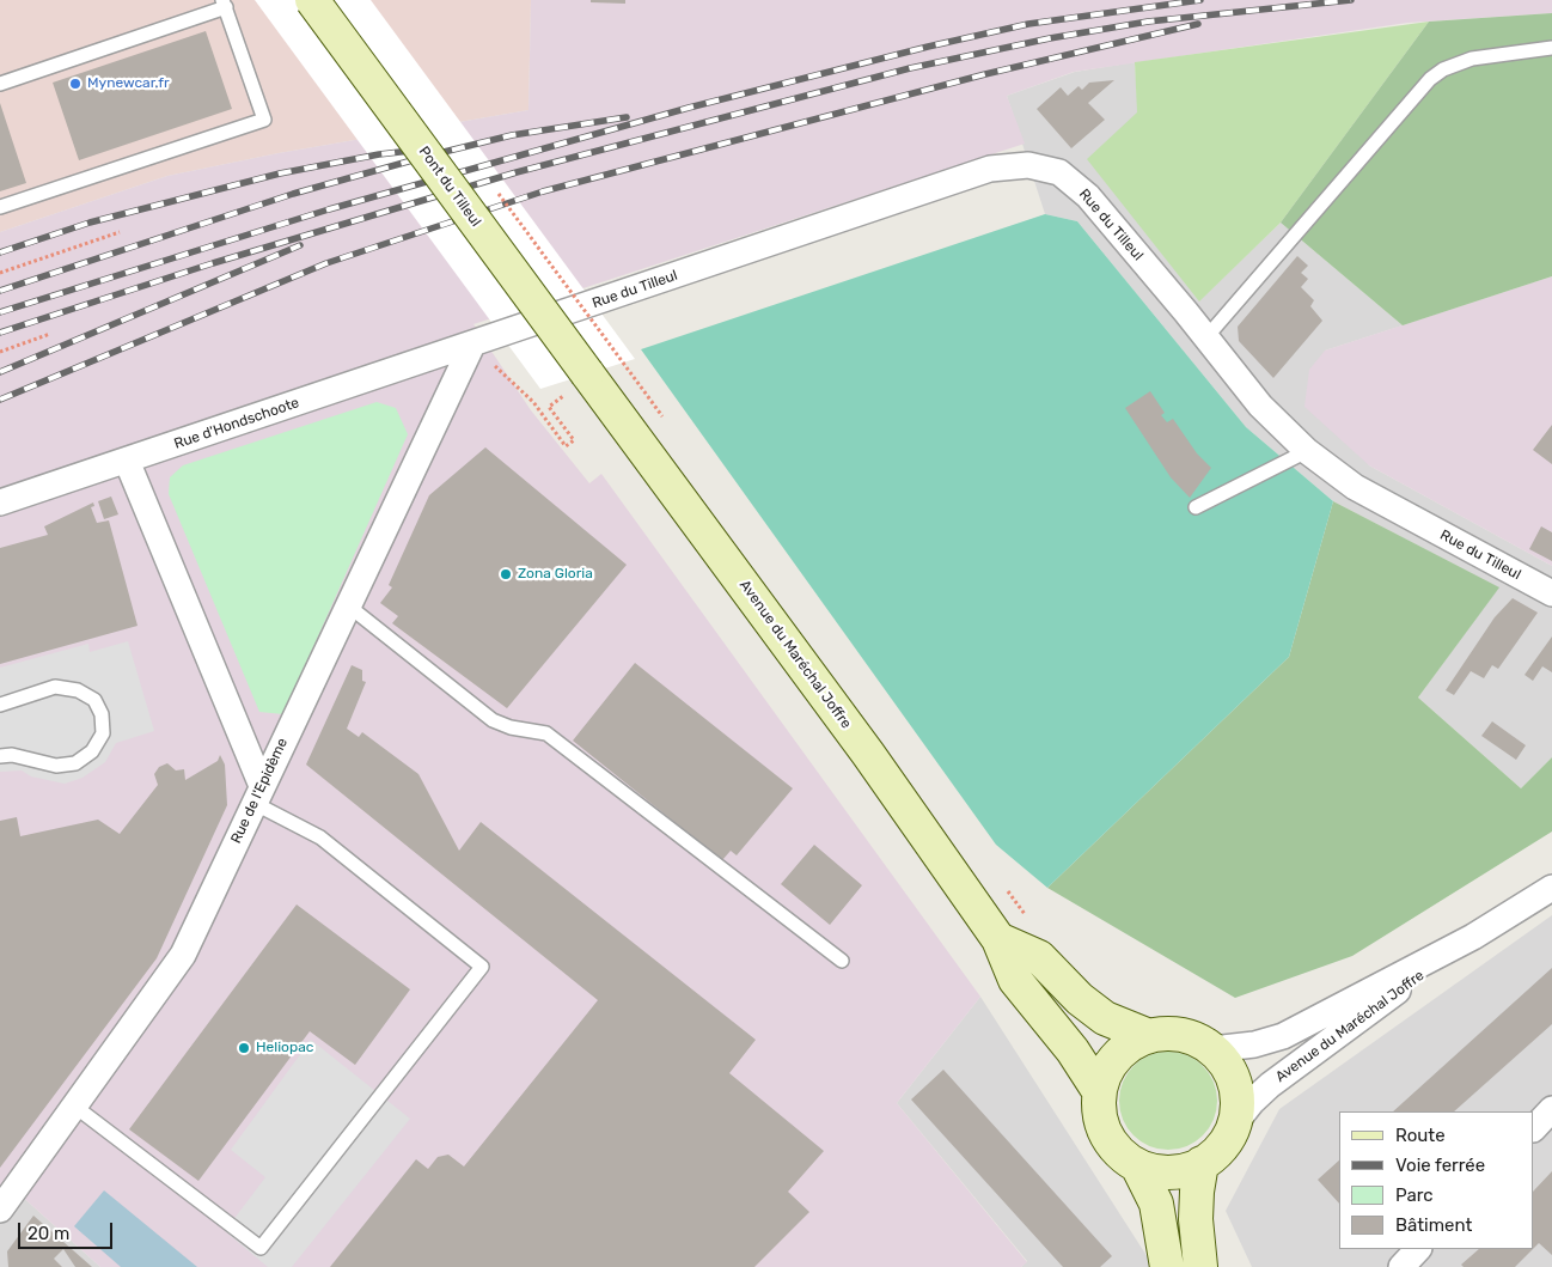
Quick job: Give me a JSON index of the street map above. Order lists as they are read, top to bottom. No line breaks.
{"streets":{"main road":["Pont du Tilleul","Avenue du Maréchal Joffre"],"street":["Rue du Tilleul","Rue d'Hondschoote","Rue de l'Epidème"]},"crossings":[["Pont du Tilleul","Avenue du Maréchal Joffre"],["Rue du Tilleul","Rue d'Hondschoote"],["Rue du Tilleul","Rue de l'Epidème"],["Rue d'Hondschoote","Rue de l'Epidème"]],"places":["Mynewcar.fr","Zona Gloria","Heliopac"],"legend":["Route","Voie ferrée","Parc","Bâtiment"],"scale_bar":"20 m"}
